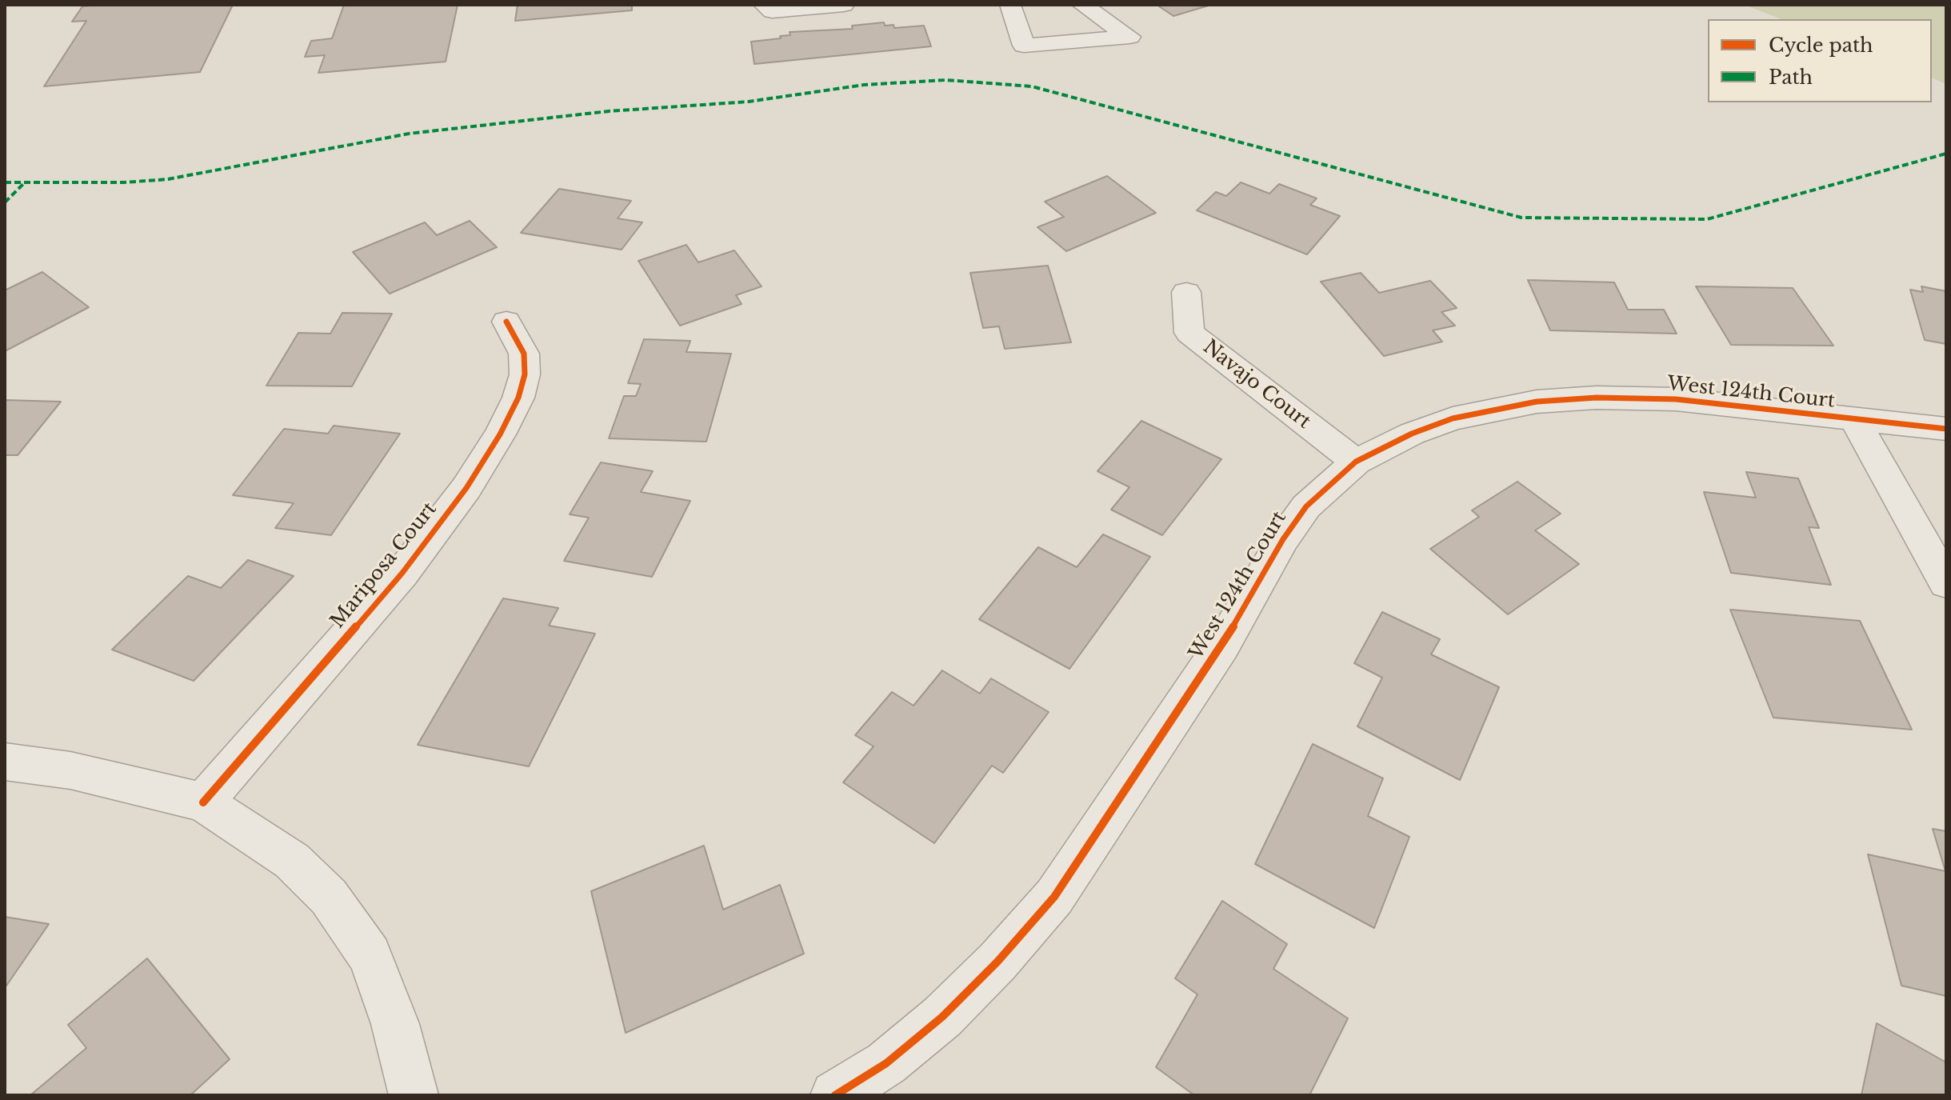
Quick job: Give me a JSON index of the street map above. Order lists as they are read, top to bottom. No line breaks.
{"streets":{"street":["Navajo Court","West 124th Court","Mariposa Court"]},"crossings":[["Navajo Court","West 124th Court"]],"legend":["Cycle path","Path"]}
